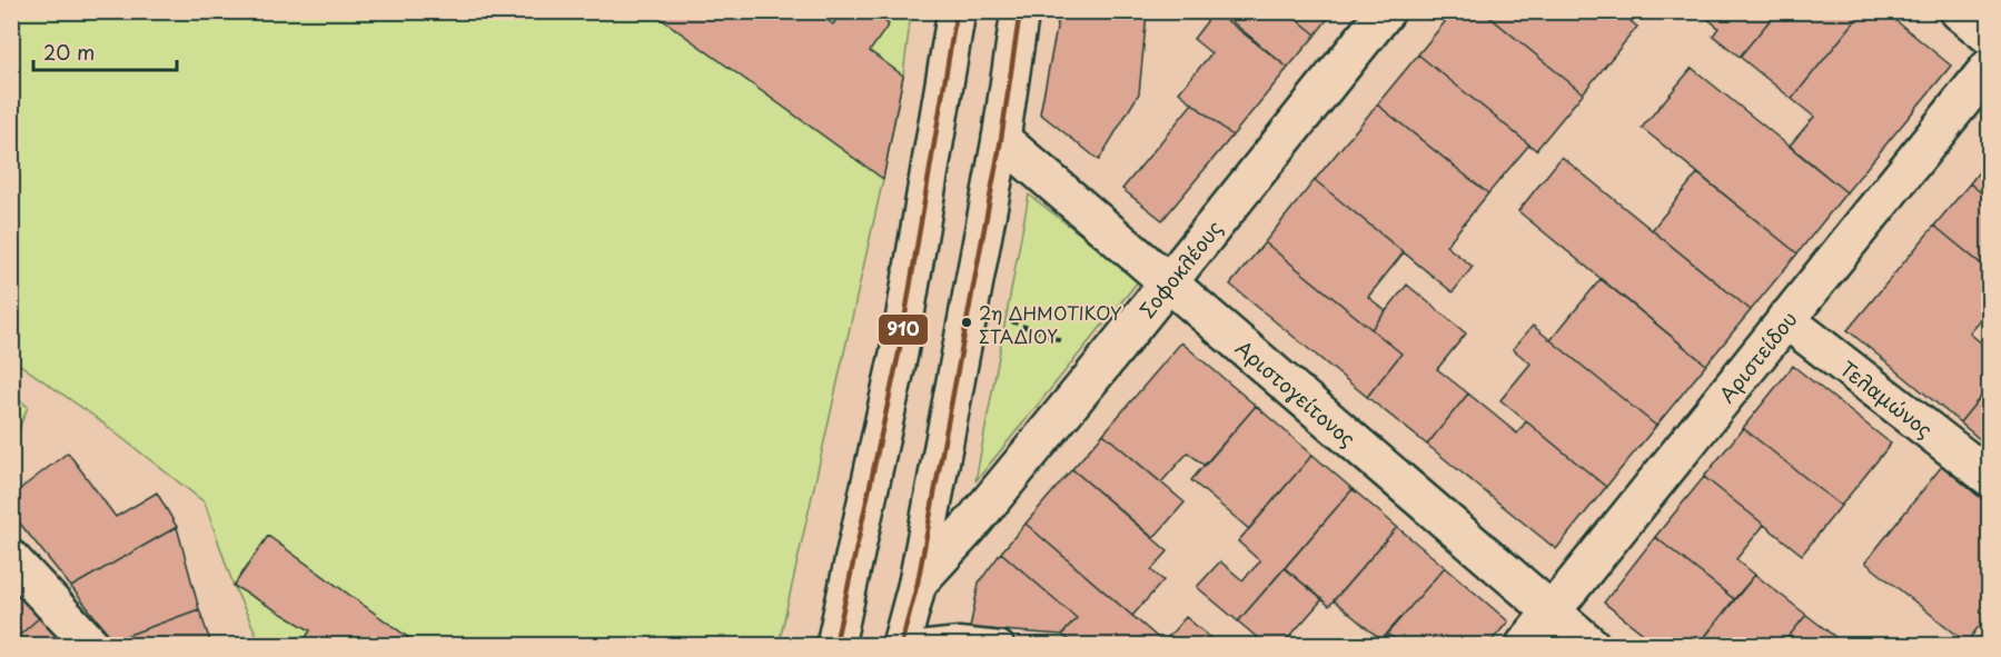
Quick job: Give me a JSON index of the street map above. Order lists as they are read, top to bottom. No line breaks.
{"streets":{"street":["Σοφοκλέους","Αριστείδου","Αριστογείτονος","Τελαμώνος"]},"crossings":[["Σοφοκλέους","Αριστογείτονος"],["Αριστείδου","Αριστογείτονος"],["Αριστείδου","Τελαμώνος"]],"places":["2η ΔΗΜΟΤΙΚΟΥ ΣΤΑΔΙΟΥ"],"lines":["transit line 910"],"scale_bar":"20 m"}
